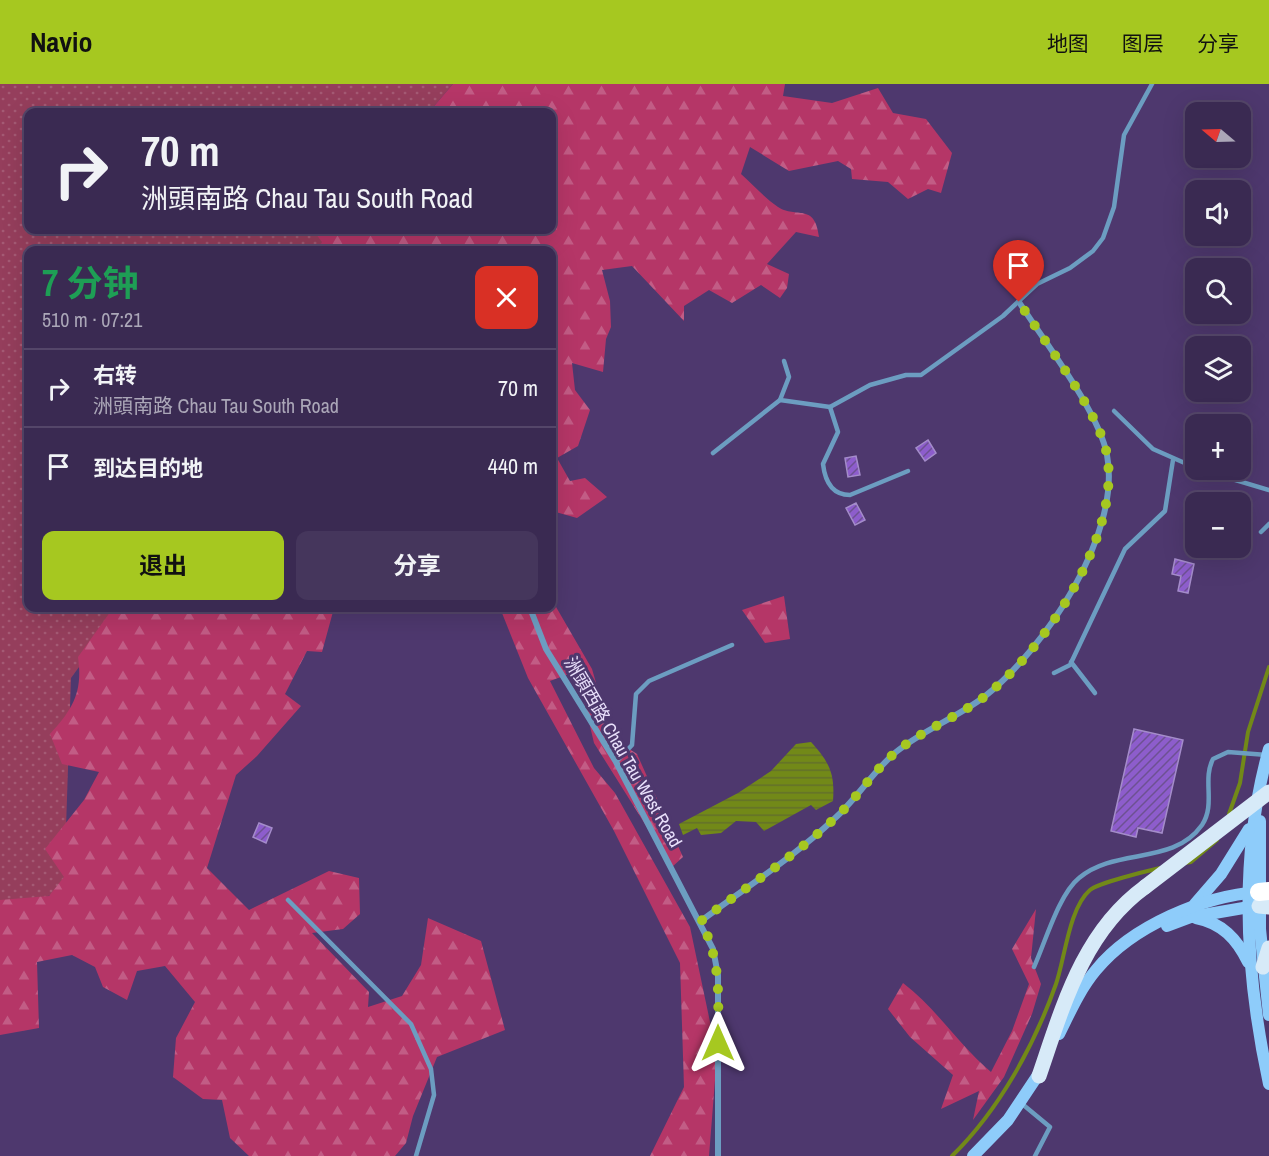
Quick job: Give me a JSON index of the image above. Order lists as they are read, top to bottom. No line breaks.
{"streets":{"street":["洲頭西路 Chau Tau West Road"]},"north":"left","page":{"header":"Navio","nav":["地图","图层","分享"],"map_buttons":["+","−"],"turn":["70 m","洲頭南路 Chau Tau South Road"],"heading":["7 分钟","510 m · 07:21"],"list":[{"name":"右转","note":"洲頭南路 Chau Tau South Road","value":"70 m"},{"name":"到达目的地","value":"440 m"}],"buttons":["退出","分享"]}}
